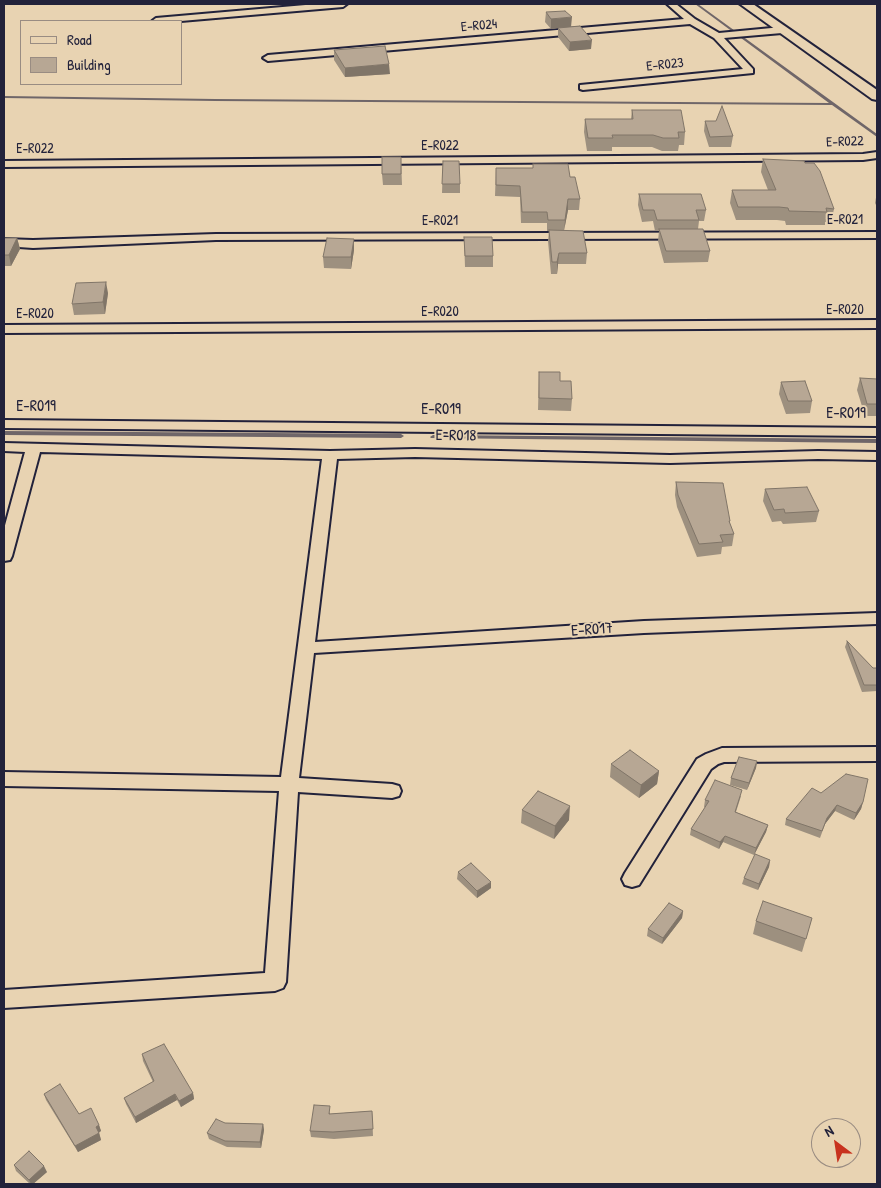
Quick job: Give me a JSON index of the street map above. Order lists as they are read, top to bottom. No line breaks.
{"streets":{"street":["E-R024","E-R023","E-R022","E-R021","E-R020","E-R019","E-R018","E-R017"]},"legend":["Road","Building"],"north":"top left"}
